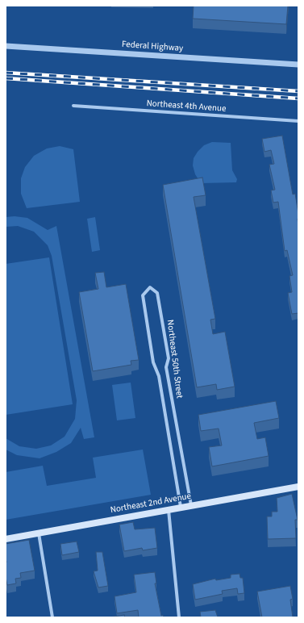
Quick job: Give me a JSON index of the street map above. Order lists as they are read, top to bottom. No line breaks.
{"streets":{"main road":["Northeast 2nd Avenue"],"street":["Federal Highway","Northeast 4th Avenue","Northeast 50th Street"]},"crossings":[["Northeast 50th Street","Northeast 2nd Avenue"]]}
